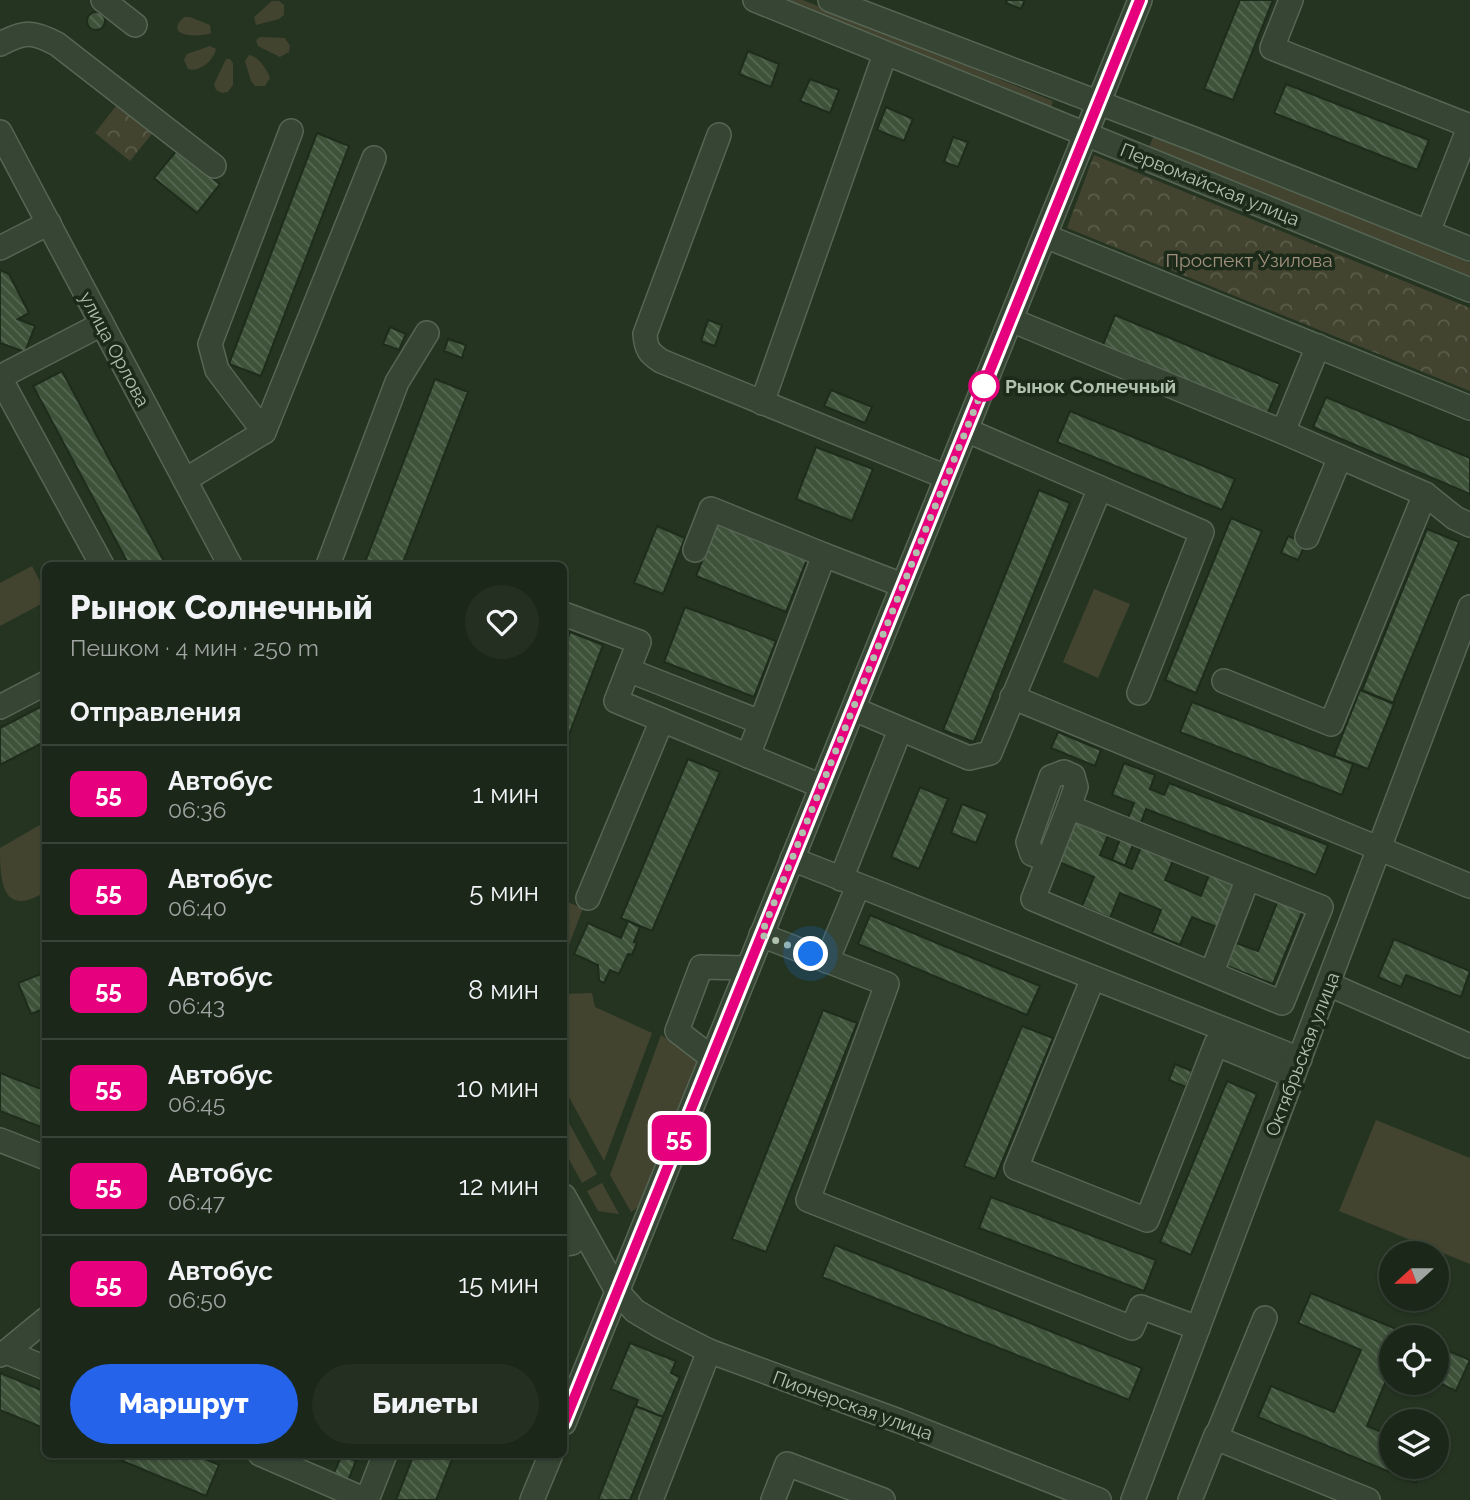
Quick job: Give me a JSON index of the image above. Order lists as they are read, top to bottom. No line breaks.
{"streets":{"street":["Первомайская улица","улица Орлова","Октябрьская улица","Пионерская улица"]},"parks":["Проспект Узилова"],"places":["Рынок Солнечный"],"lines":["bus line 55"],"north":"left","page":{"on_map":"55","heading":[["Рынок Солнечный","Пешком · 4 мин · 250 m"],"Отправления"],"list":[{"mark":"55","name":"Автобус","note":"06:36","value":"1 мин"},{"mark":"55","name":"Автобус","note":"06:40","value":"5 мин"},{"mark":"55","name":"Автобус","note":"06:43","value":"8 мин"},{"mark":"55","name":"Автобус","note":"06:45","value":"10 мин"},{"mark":"55","name":"Автобус","note":"06:47","value":"12 мин"},{"mark":"55","name":"Автобус","note":"06:50","value":"15 мин"}],"buttons":["Маршрут","Билеты"]}}
